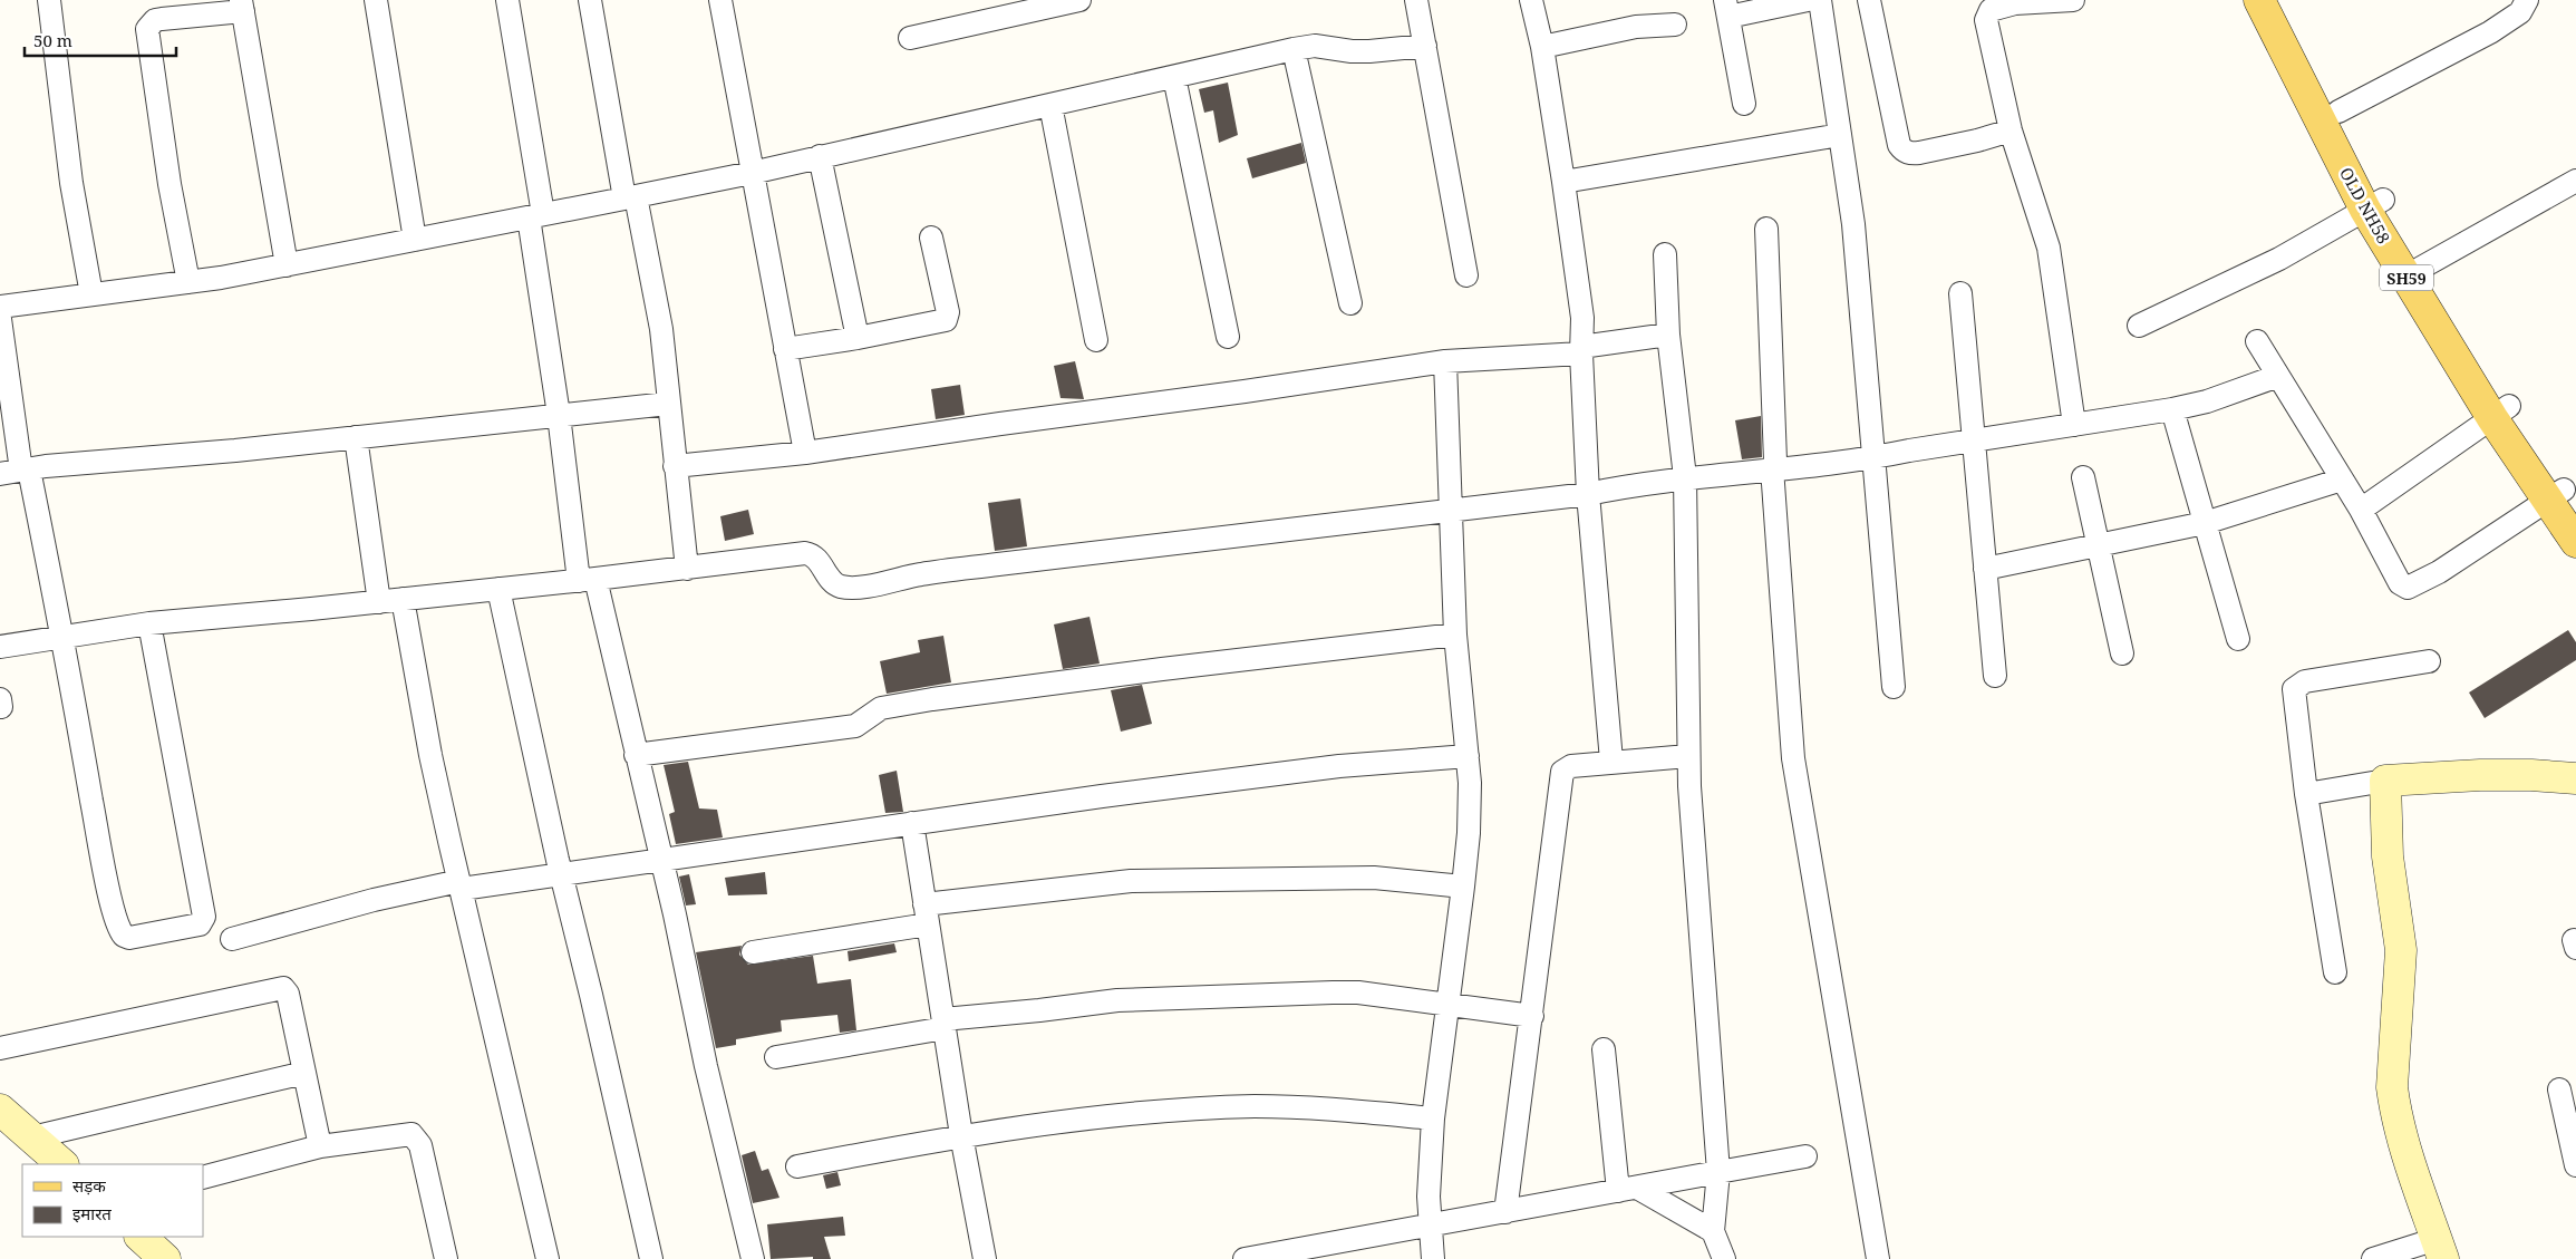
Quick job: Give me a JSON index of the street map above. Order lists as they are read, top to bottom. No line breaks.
{"streets":{"main road":["OLD NH58","SH59"]},"legend":["सड़क","इमारत"],"scale_bar":"50 m"}
